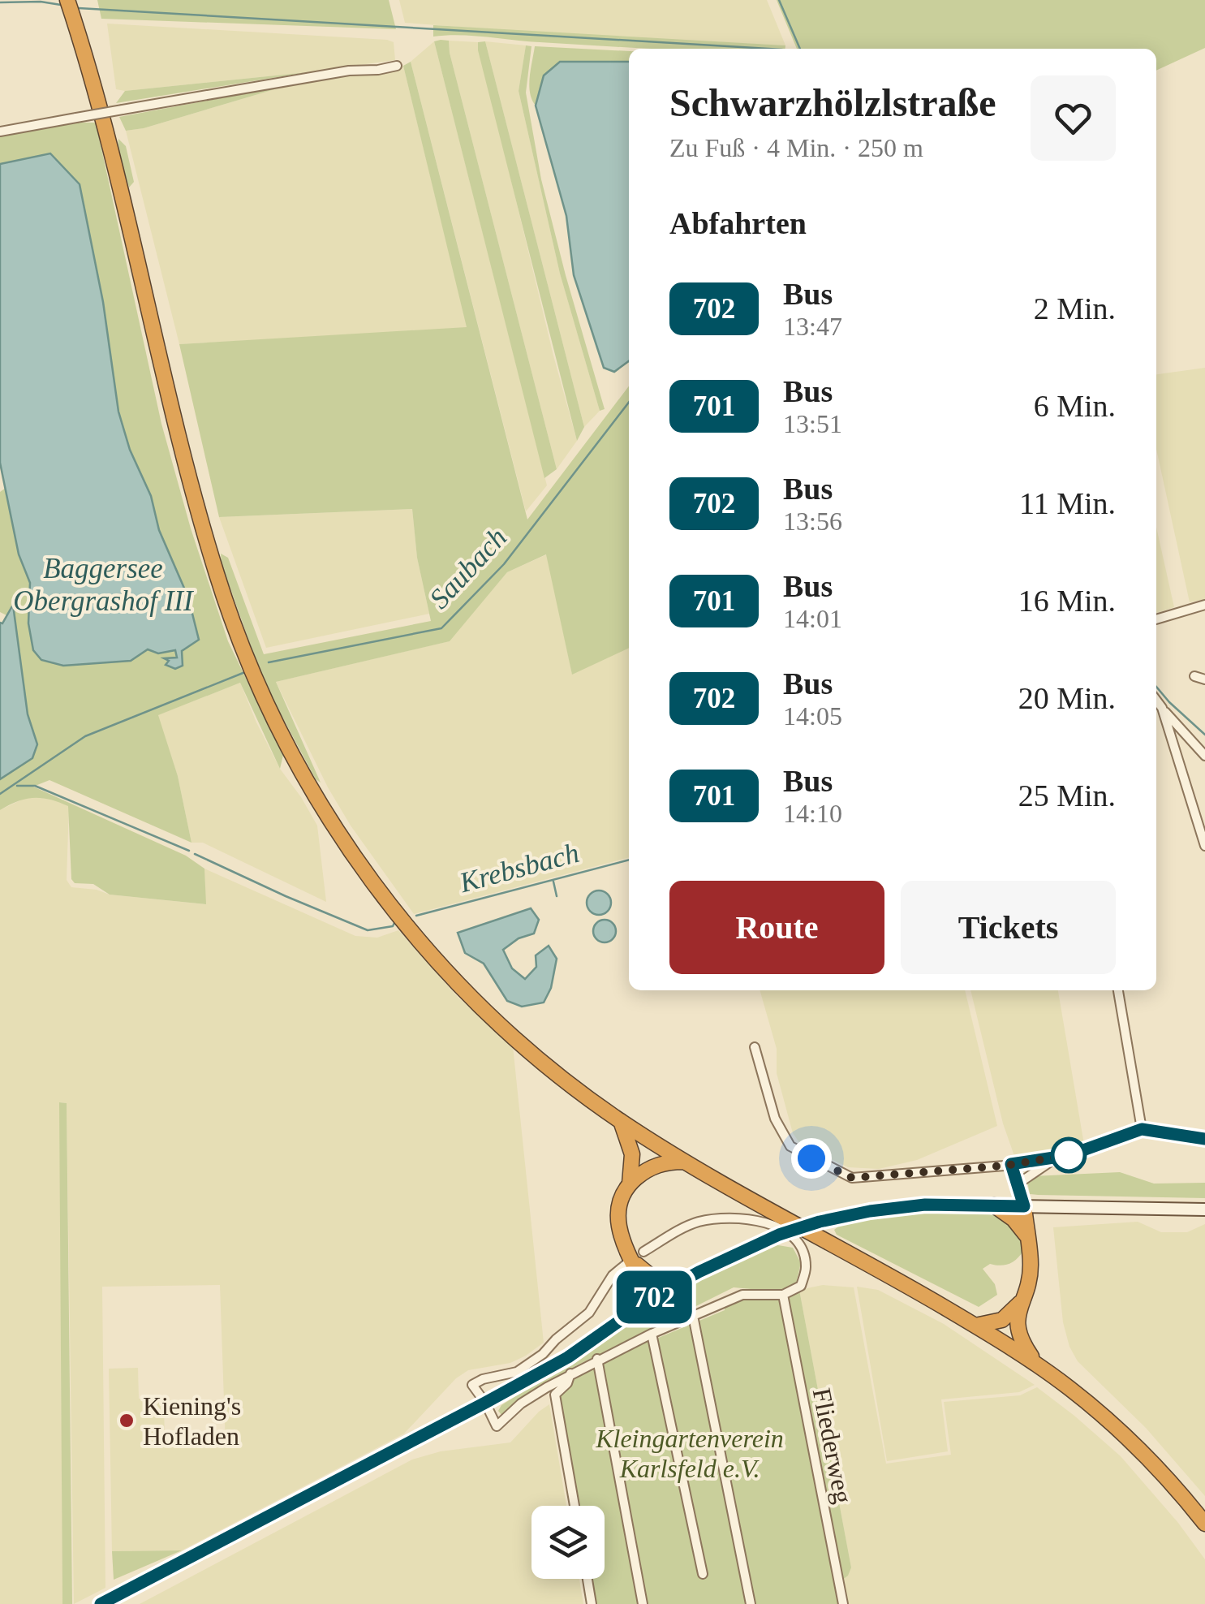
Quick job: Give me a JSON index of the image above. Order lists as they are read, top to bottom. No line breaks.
{"streets":{"street":["Fliederweg"]},"water":["Baggersee Obergrashof III","Saubach","Krebsbach"],"parks":["Kleingartenverein Karlsfeld e.V."],"places":["Kiening's Hofladen"],"lines":["bus line 702"],"page":{"on_map":"702","heading":[["Schwarzhölzlstraße","Zu Fuß · 4 Min. · 250 m"],"Abfahrten"],"list":[{"mark":"702","name":"Bus","note":"13:47","value":"2 Min."},{"mark":"701","name":"Bus","note":"13:51","value":"6 Min."},{"mark":"702","name":"Bus","note":"13:56","value":"11 Min."},{"mark":"701","name":"Bus","note":"14:01","value":"16 Min."},{"mark":"702","name":"Bus","note":"14:05","value":"20 Min."},{"mark":"701","name":"Bus","note":"14:10","value":"25 Min."}],"buttons":["Route","Tickets"]}}
